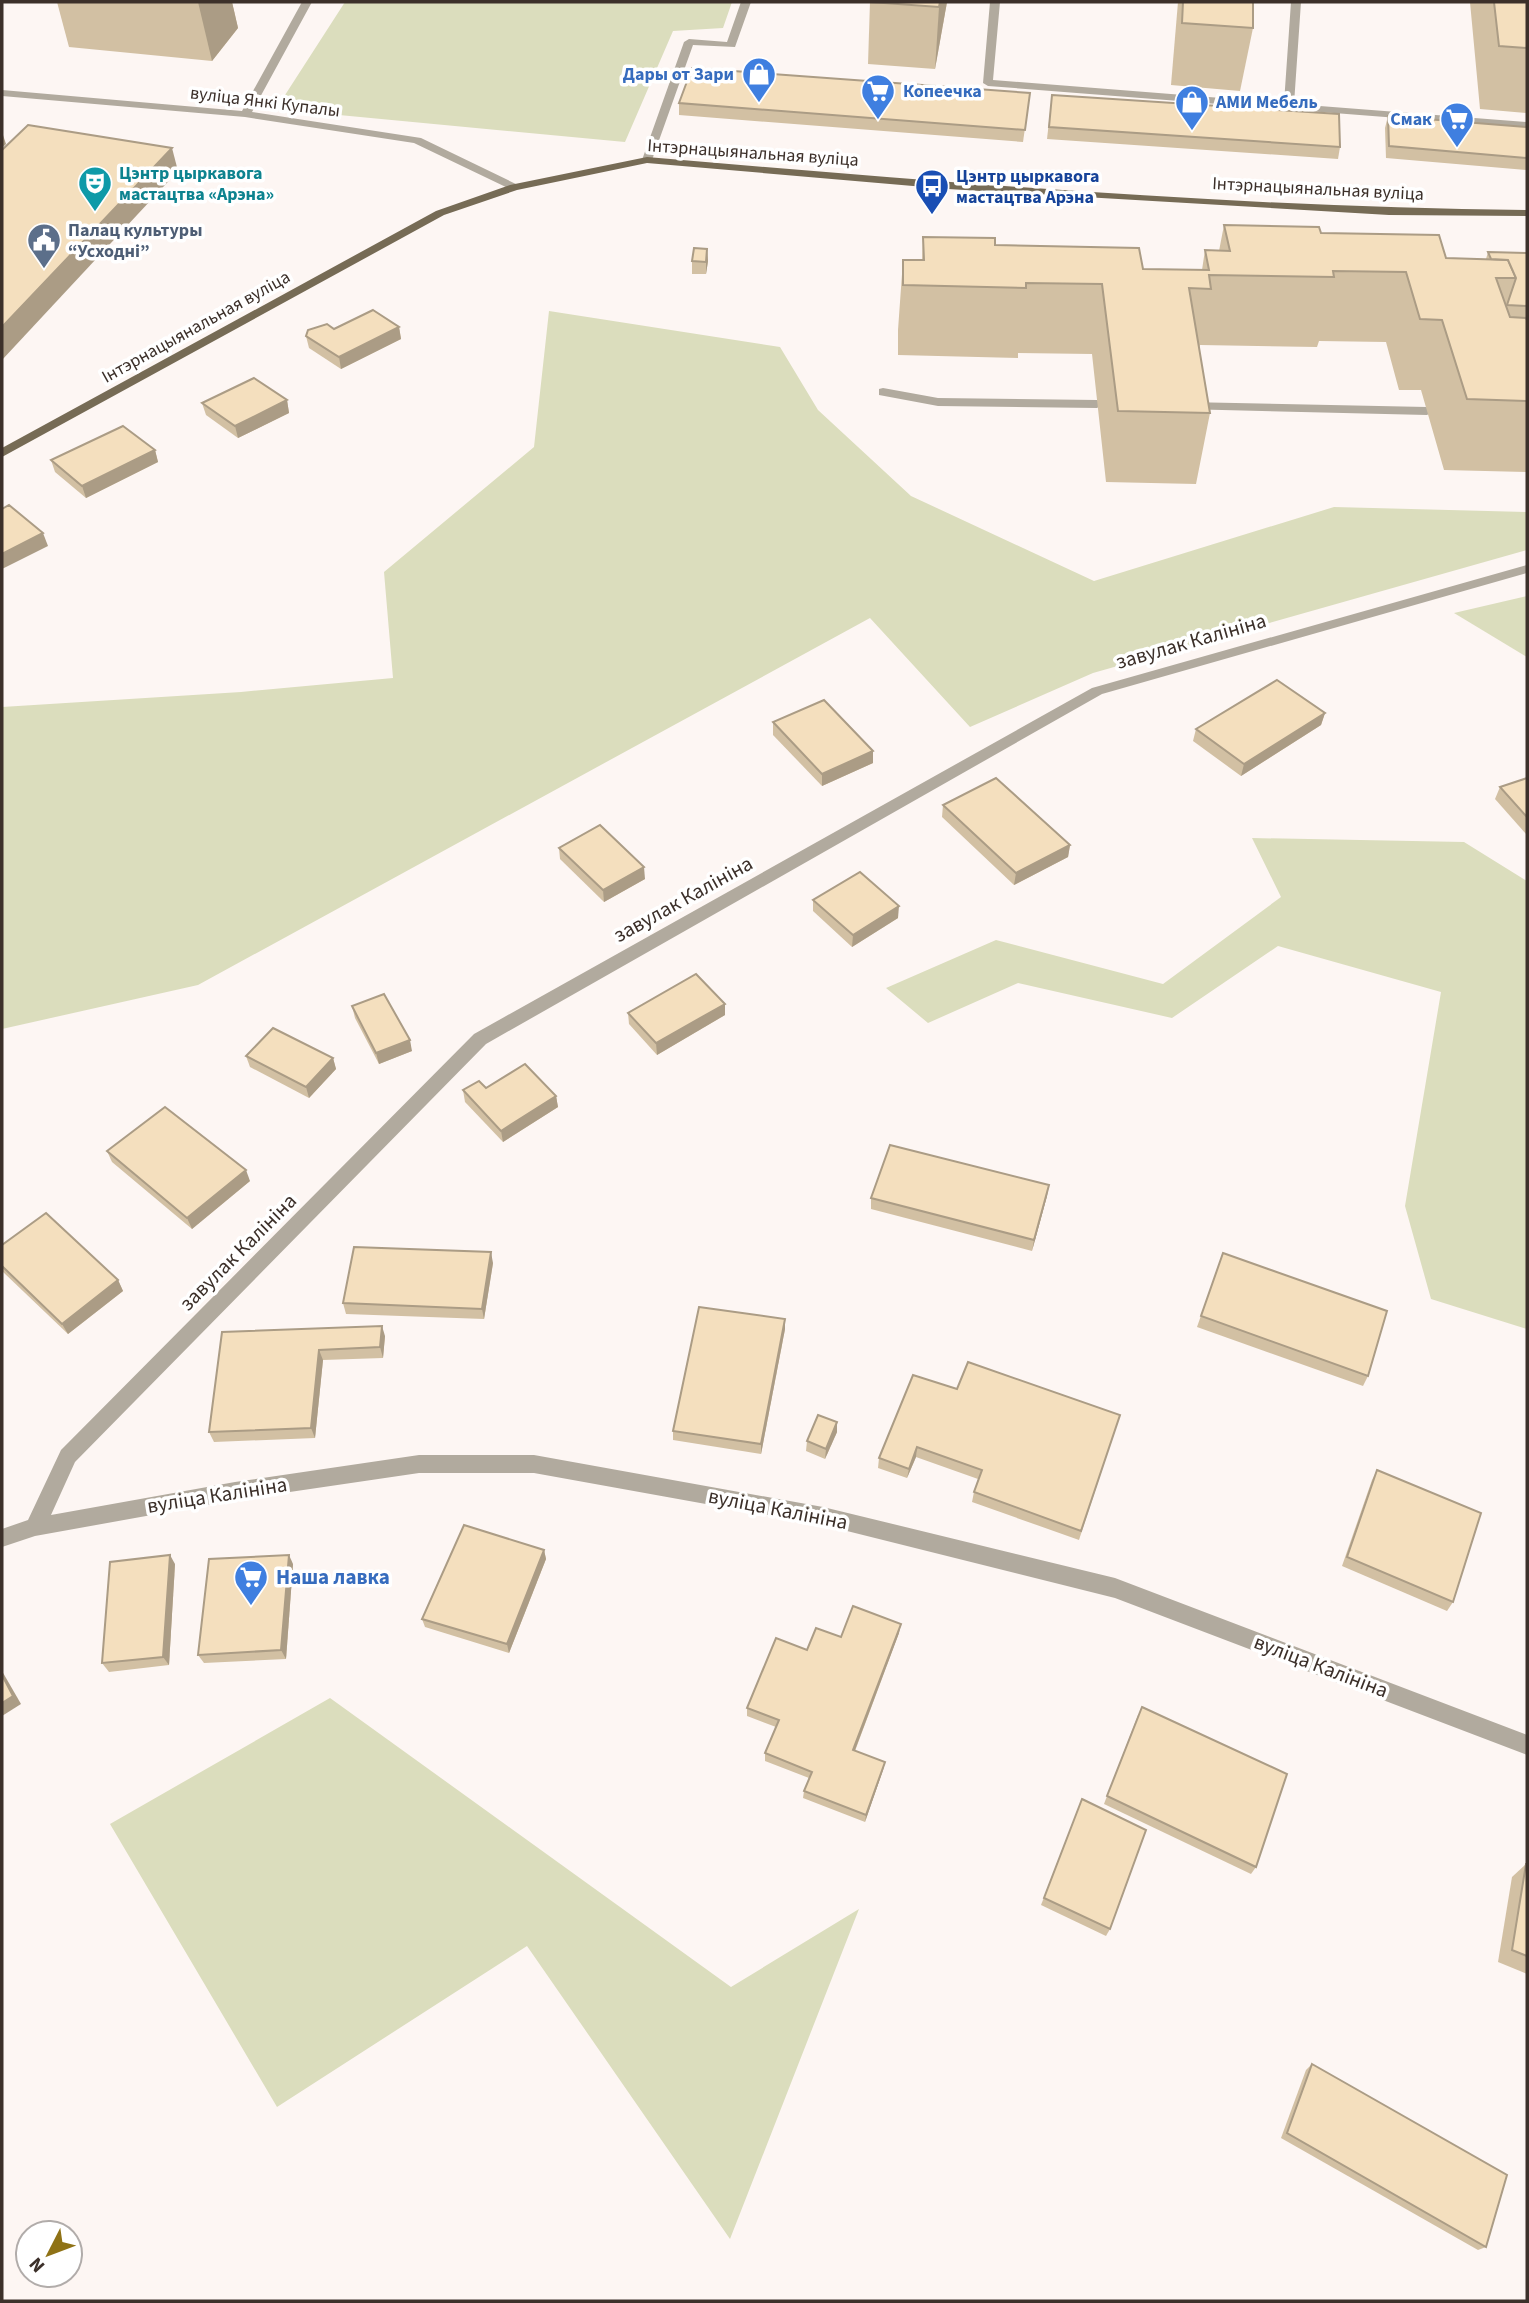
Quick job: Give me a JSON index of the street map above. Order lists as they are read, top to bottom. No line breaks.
{"streets":{"main road":["Інтэрнацыянальная вуліца"],"street":["вуліца Янкі Купалы","завулак Калініна","вуліца Калініна"]},"crossings":[["вуліца Янкі Купалы","Інтэрнацыянальная вуліца"],["завулак Калініна","вуліца Калініна"]],"places":{"shop":["Дары от Зари","АМИ Мебель"],"supermarket":["Копеечка","Смак","Наша лавка"],"theatre":["Цэнтр цыркавога мастацтва «Арэна»"],"bus stop":["Цэнтр цыркавога мастацтва Арэна"],"public building":["Палац культуры “Усходні”"]},"north":"bottom left"}
